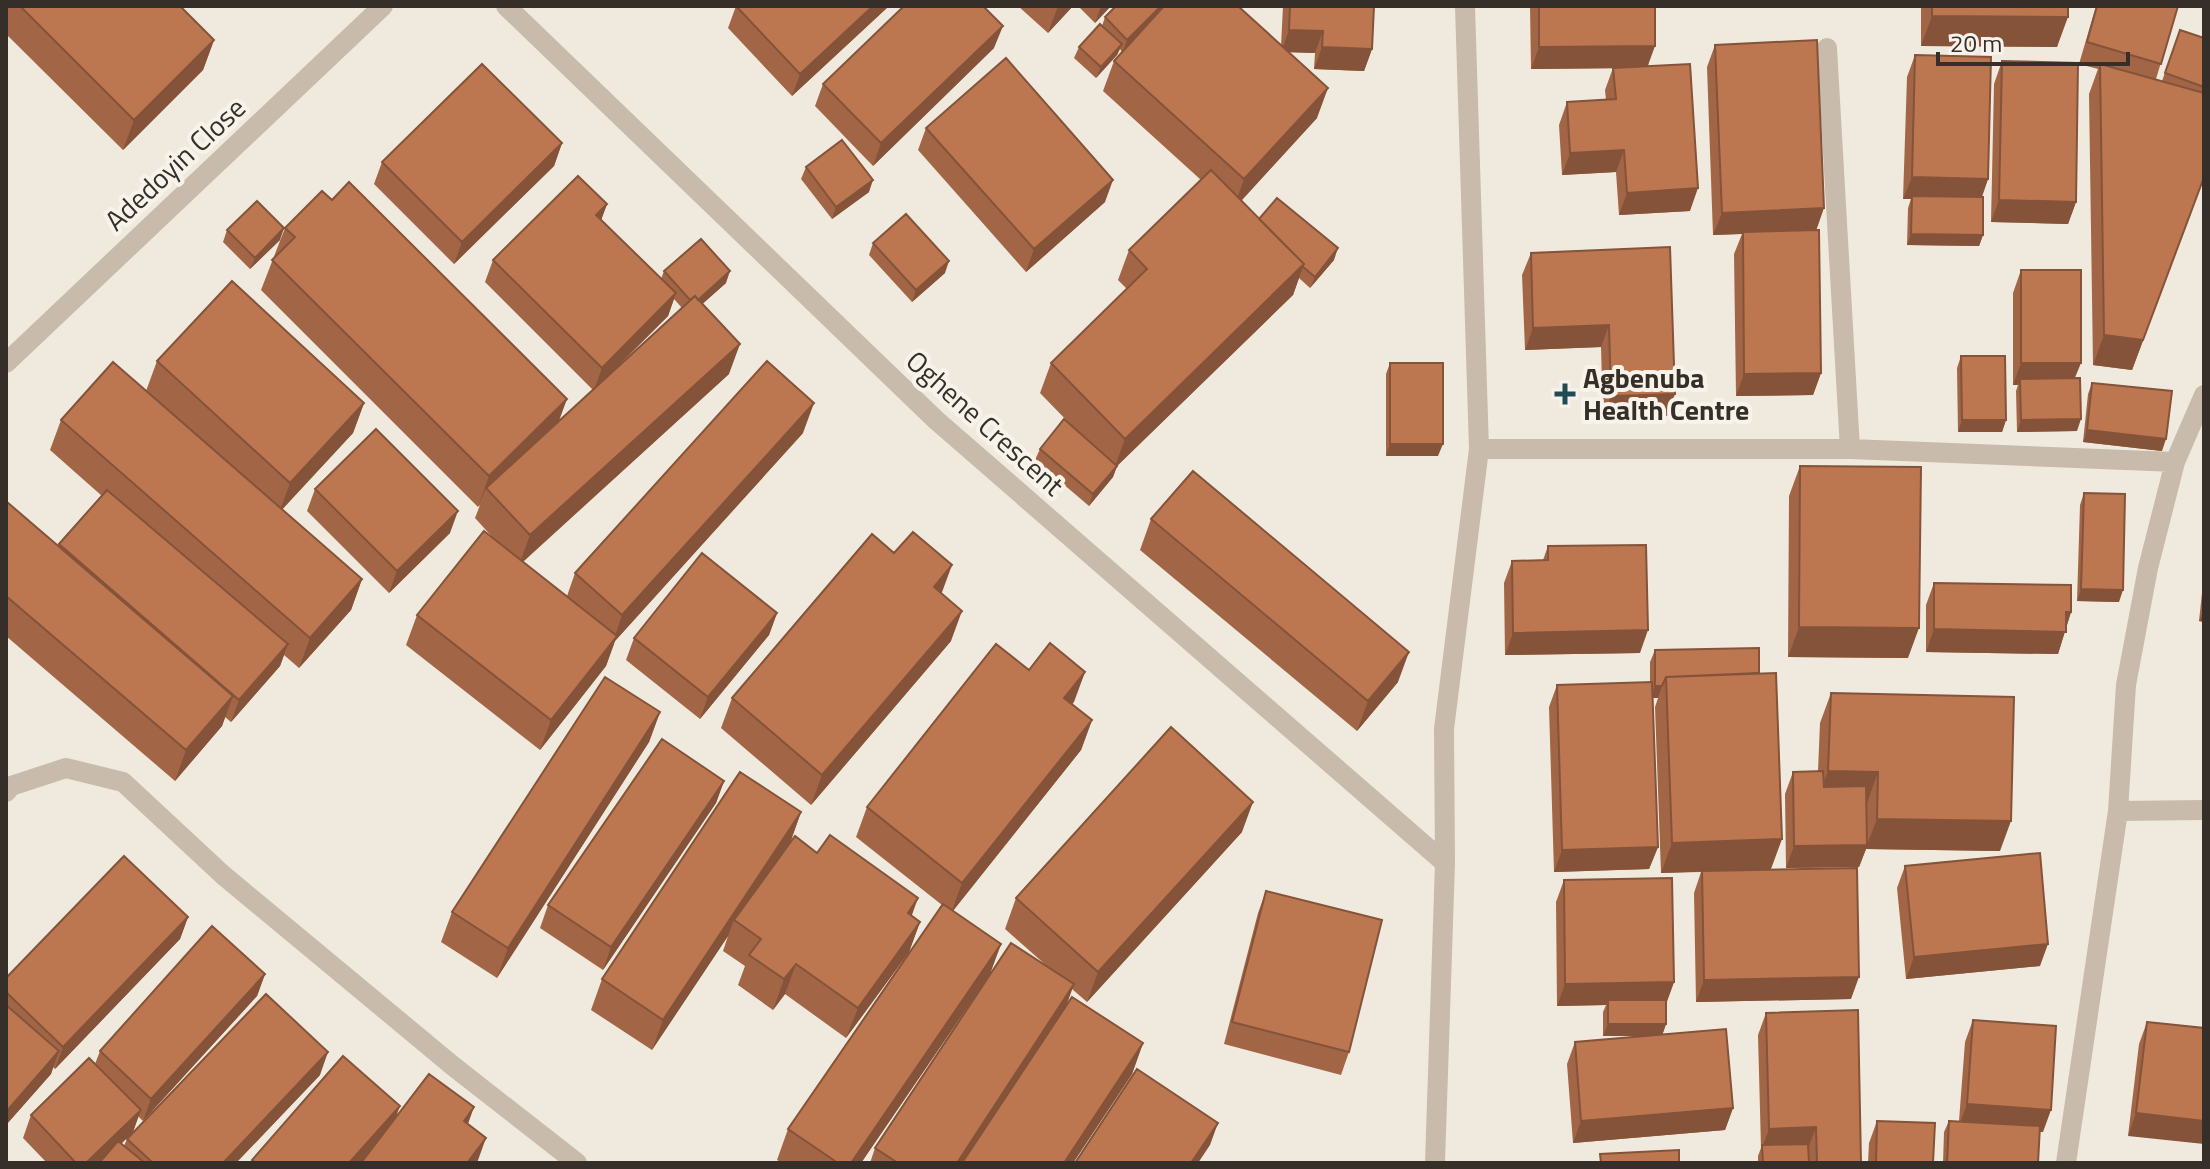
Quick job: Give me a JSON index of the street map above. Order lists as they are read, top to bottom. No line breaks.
{"streets":{"street":["Adedoyin Close","Oghene Crescent"]},"places":{"health":["Agbenuba Health Centre"]},"scale_bar":"20 m"}
